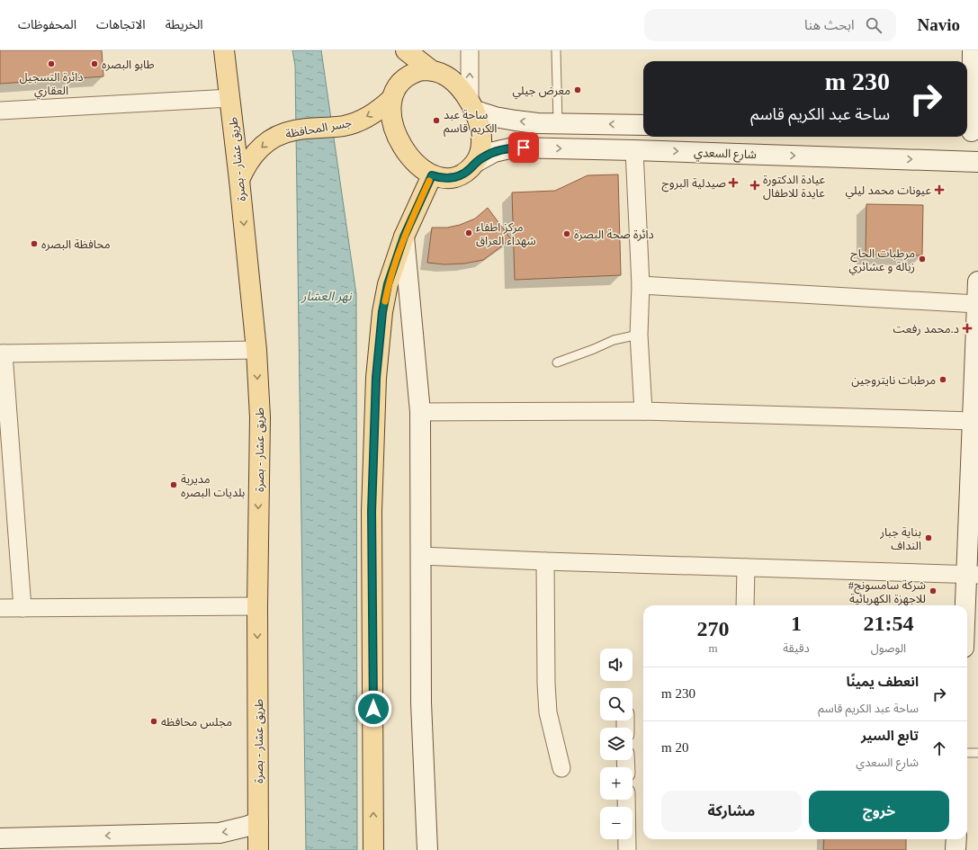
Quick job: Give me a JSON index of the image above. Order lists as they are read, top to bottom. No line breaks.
{"streets":{"main road":["جسر المحافظة","طريق عشار - بصرة"],"street":["شارع السعدي"]},"crossings":[["جسر المحافظة","شارع السعدي"],["جسر المحافظة","طريق عشار - بصرة"]],"one_way":["جسر المحافظة"],"water":["نهر العشار"],"places":{"other":["دائرة التسجيل العقاري","طابو البصره","معرض جيلي","ساحة عبد الكريم قاسم","مركز اطفاء شهداء العراق","دائرة صحة البصرة","محافظة البصره","مرطبات الحاج زبالة و عشائري","مرطبات نايتروجين","مديرية بلديات البصره","بناية جبار النداف","#شركة سامسونج للاجهزة الكهربائية","مجلس محافظه"],"health":["صيدلية البروج","عيادة الدكتورة عايدة للاطفال","عيونات محمد ليلي","د.محمد رفعت"]},"page":{"header":"Navio","search":"ابحث هنا","nav":["الخريطة","الاتجاهات","المحفوظات"],"turn":["230 m","ساحة عبد الكريم قاسم"],"eta":["21:54","الوصول","1","دقيقة","270","m"],"map_buttons":["+","−"],"list":[{"name":"انعطف يمينًا","note":"ساحة عبد الكريم قاسم","value":"230 m"},{"name":"تابع السير","note":"شارع السعدي","value":"20 m"}],"buttons":["خروج","مشاركة"]}}
